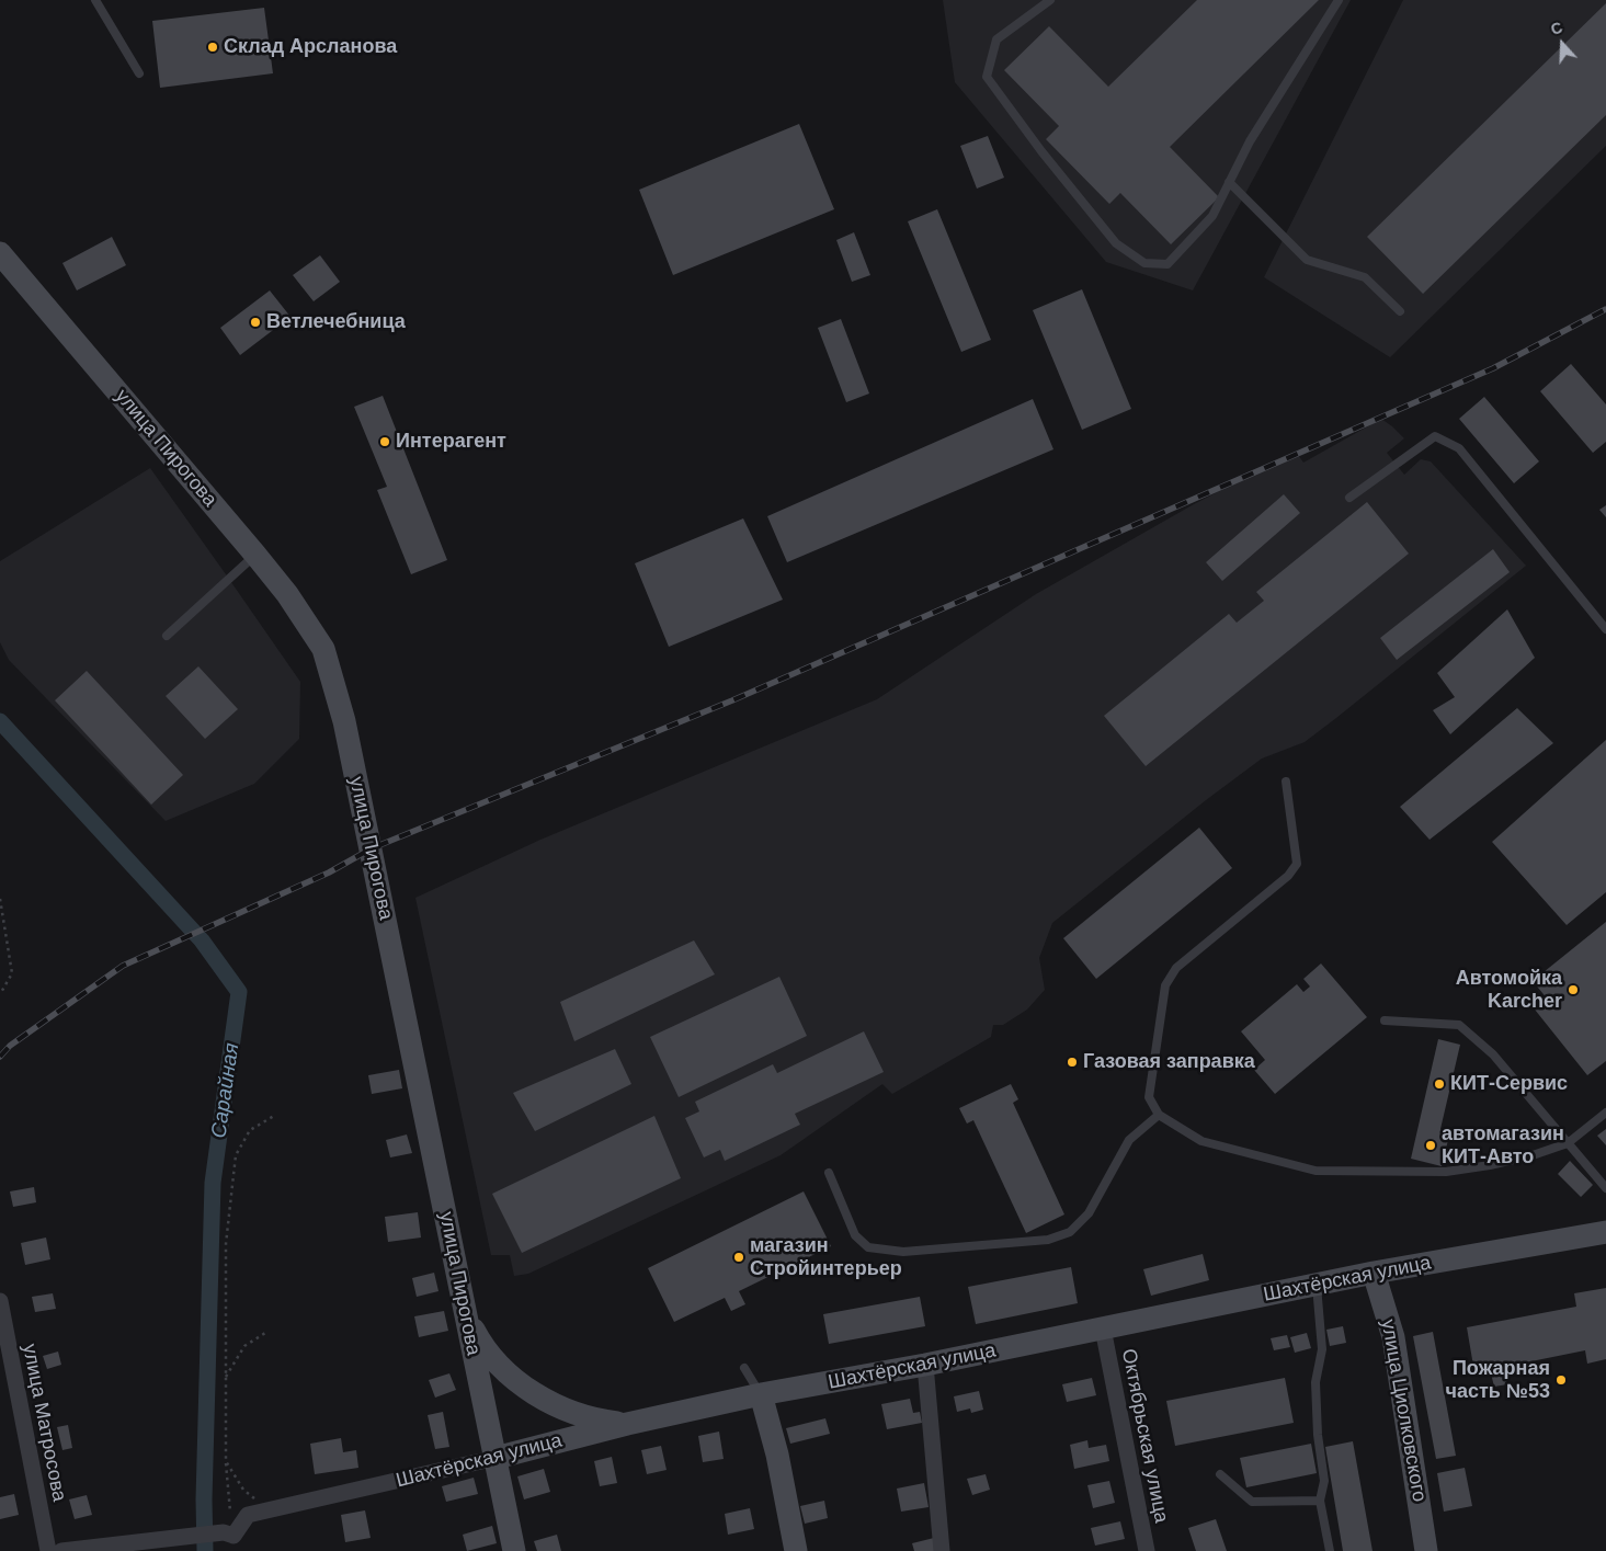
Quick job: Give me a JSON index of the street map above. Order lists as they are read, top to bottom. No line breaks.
{"streets":{"main road":["улица Пирогова","Шахтёрская улица","улица Циолковского"],"street":["улица Матросова","Октябрьская улица"]},"crossings":[["улица Пирогова","Шахтёрская улица"],["Шахтёрская улица","улица Циолковского"],["Шахтёрская улица","Октябрьская улица"]],"water":["Сарайная"],"places":["Склад Арсланова","Ветлечебница","Интерагент","Автомойка Karcher","Газовая заправка","КИТ-Сервис","автомагазин КИТ-Авто","магазин Стройинтерьер","Пожарная часть №53"],"north":"top"}
